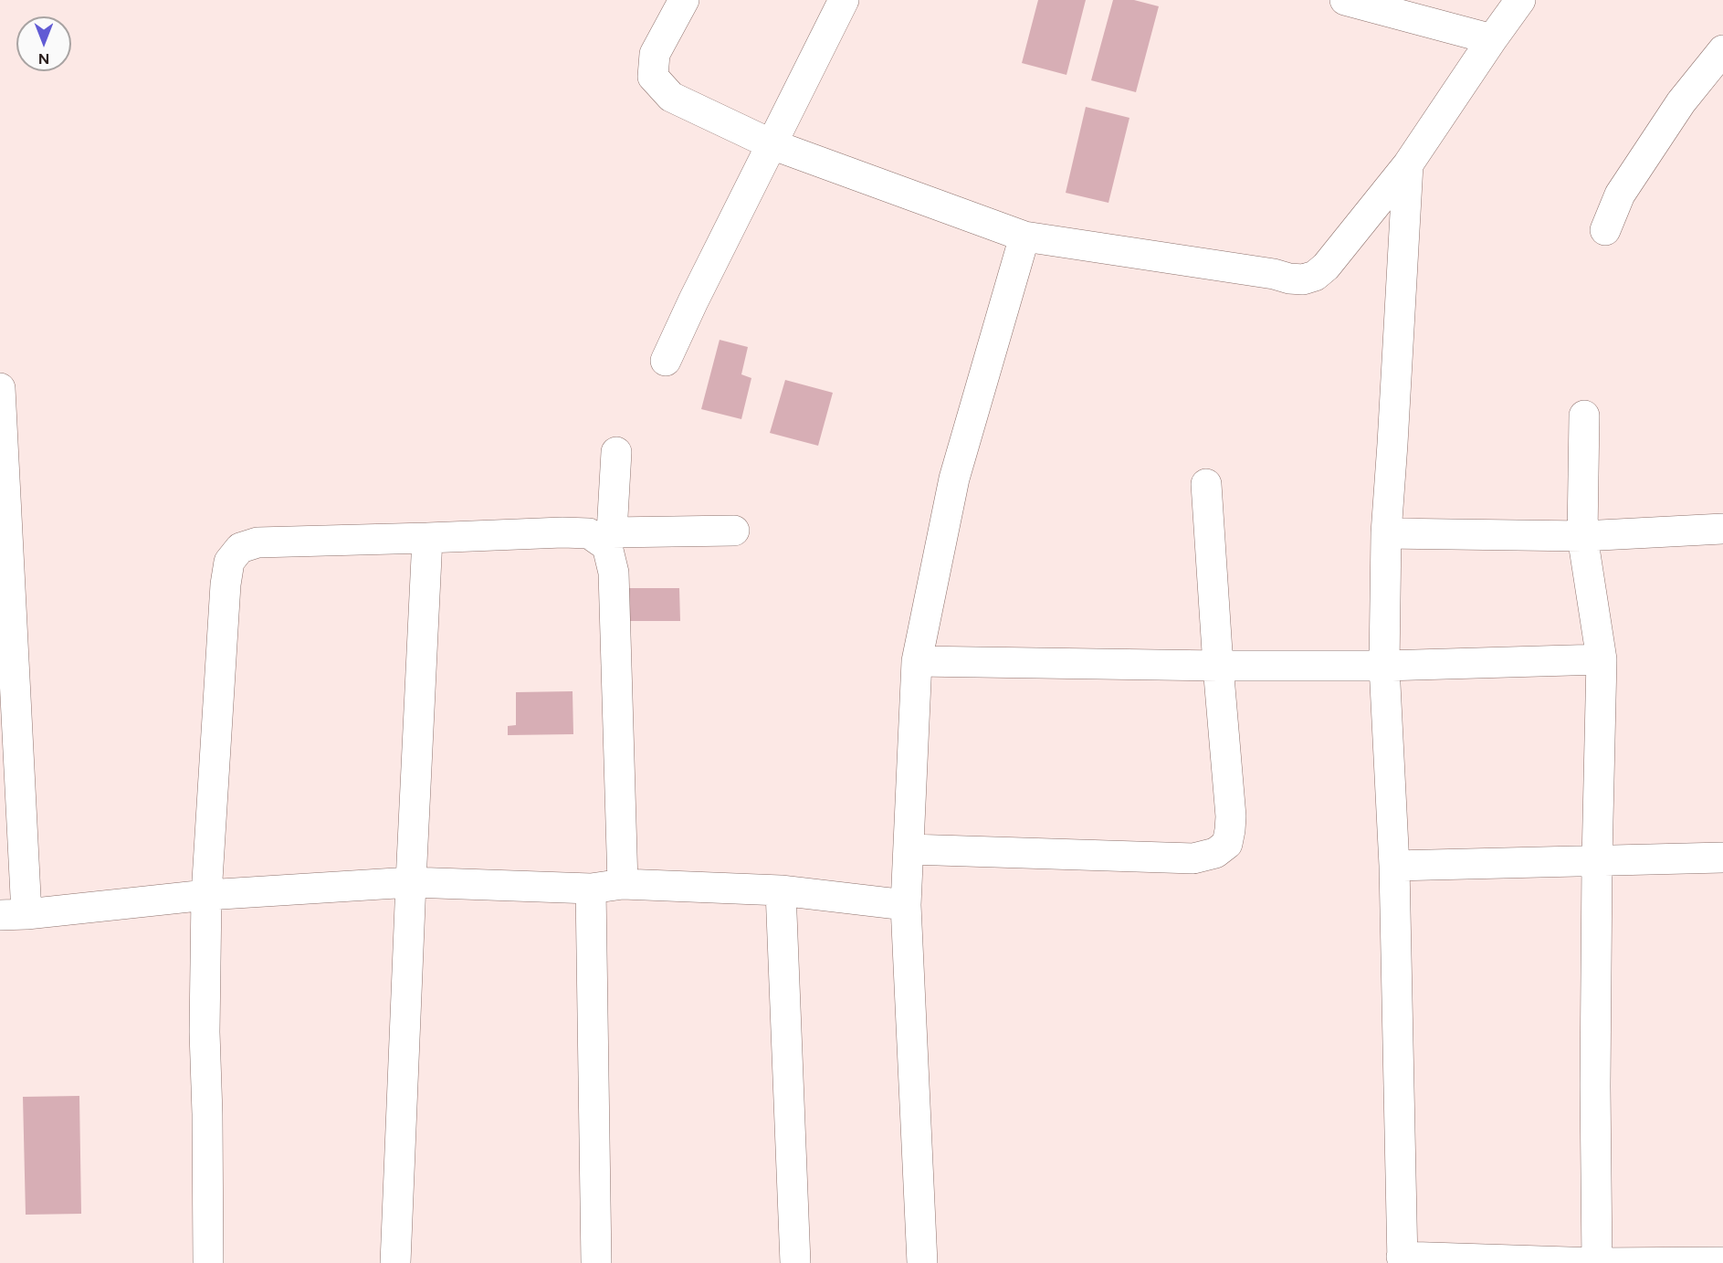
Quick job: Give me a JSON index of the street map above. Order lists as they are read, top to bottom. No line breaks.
{"north":"bottom"}
